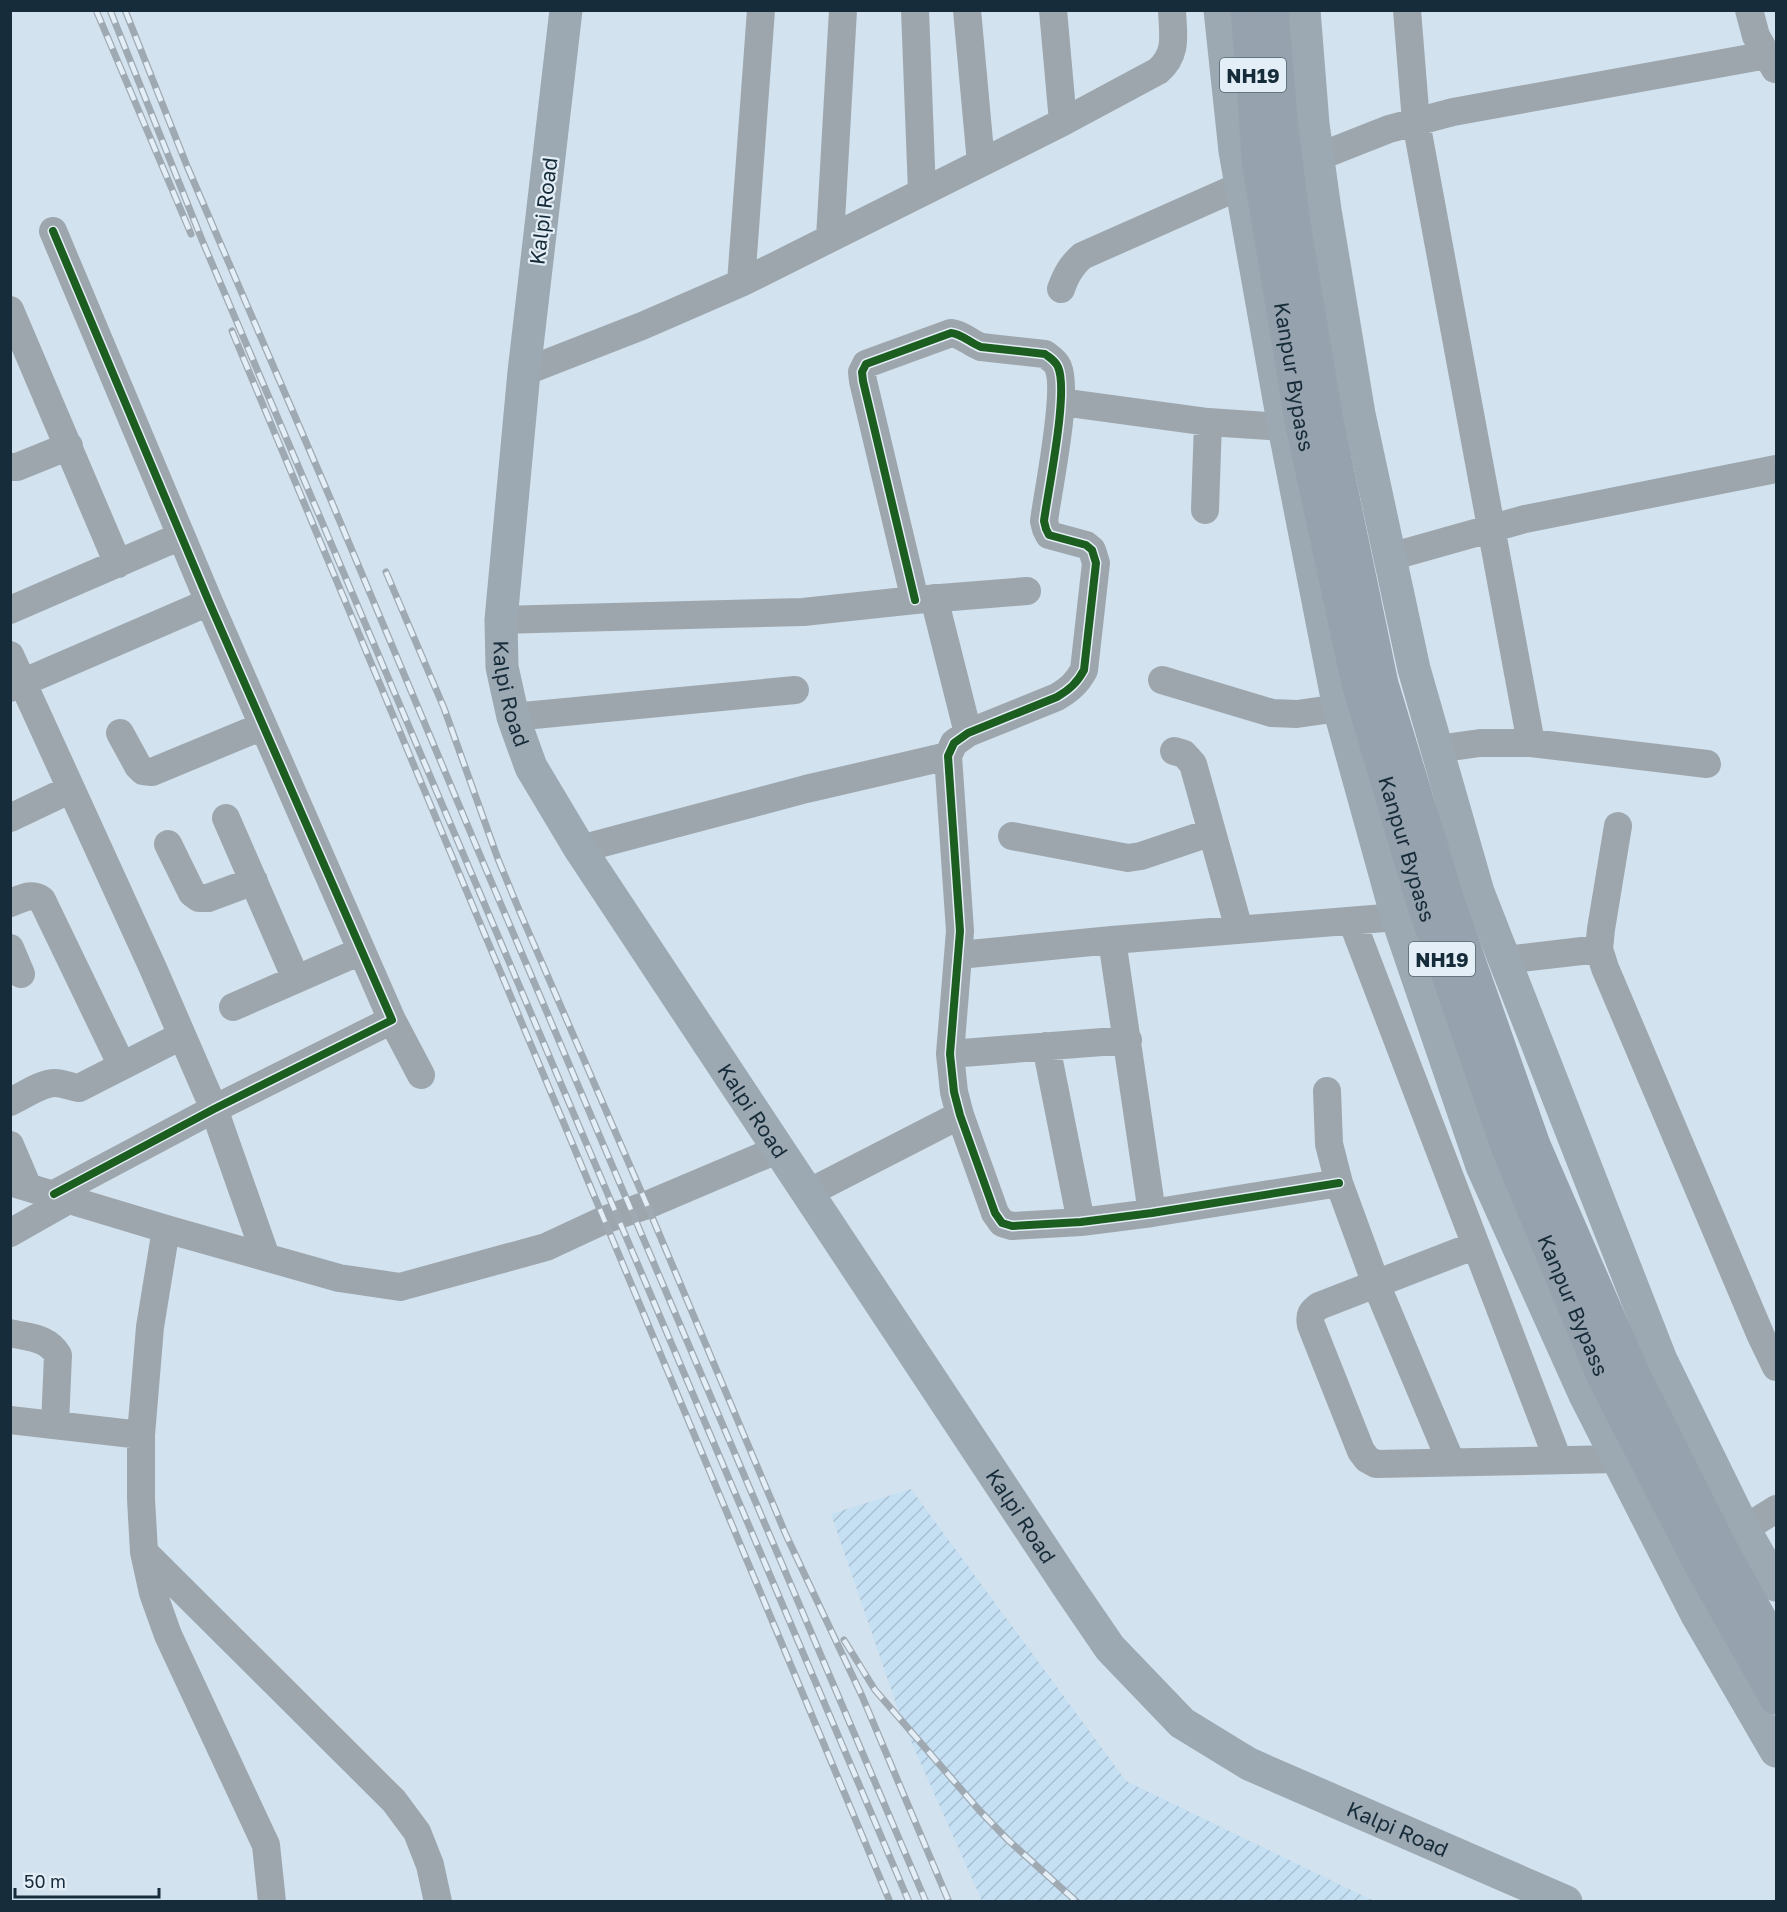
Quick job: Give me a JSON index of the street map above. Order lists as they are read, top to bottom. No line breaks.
{"streets":{"highway":["NH19","Kanpur Bypass"],"main road":["Kalpi Road"]},"scale_bar":"50 m"}
